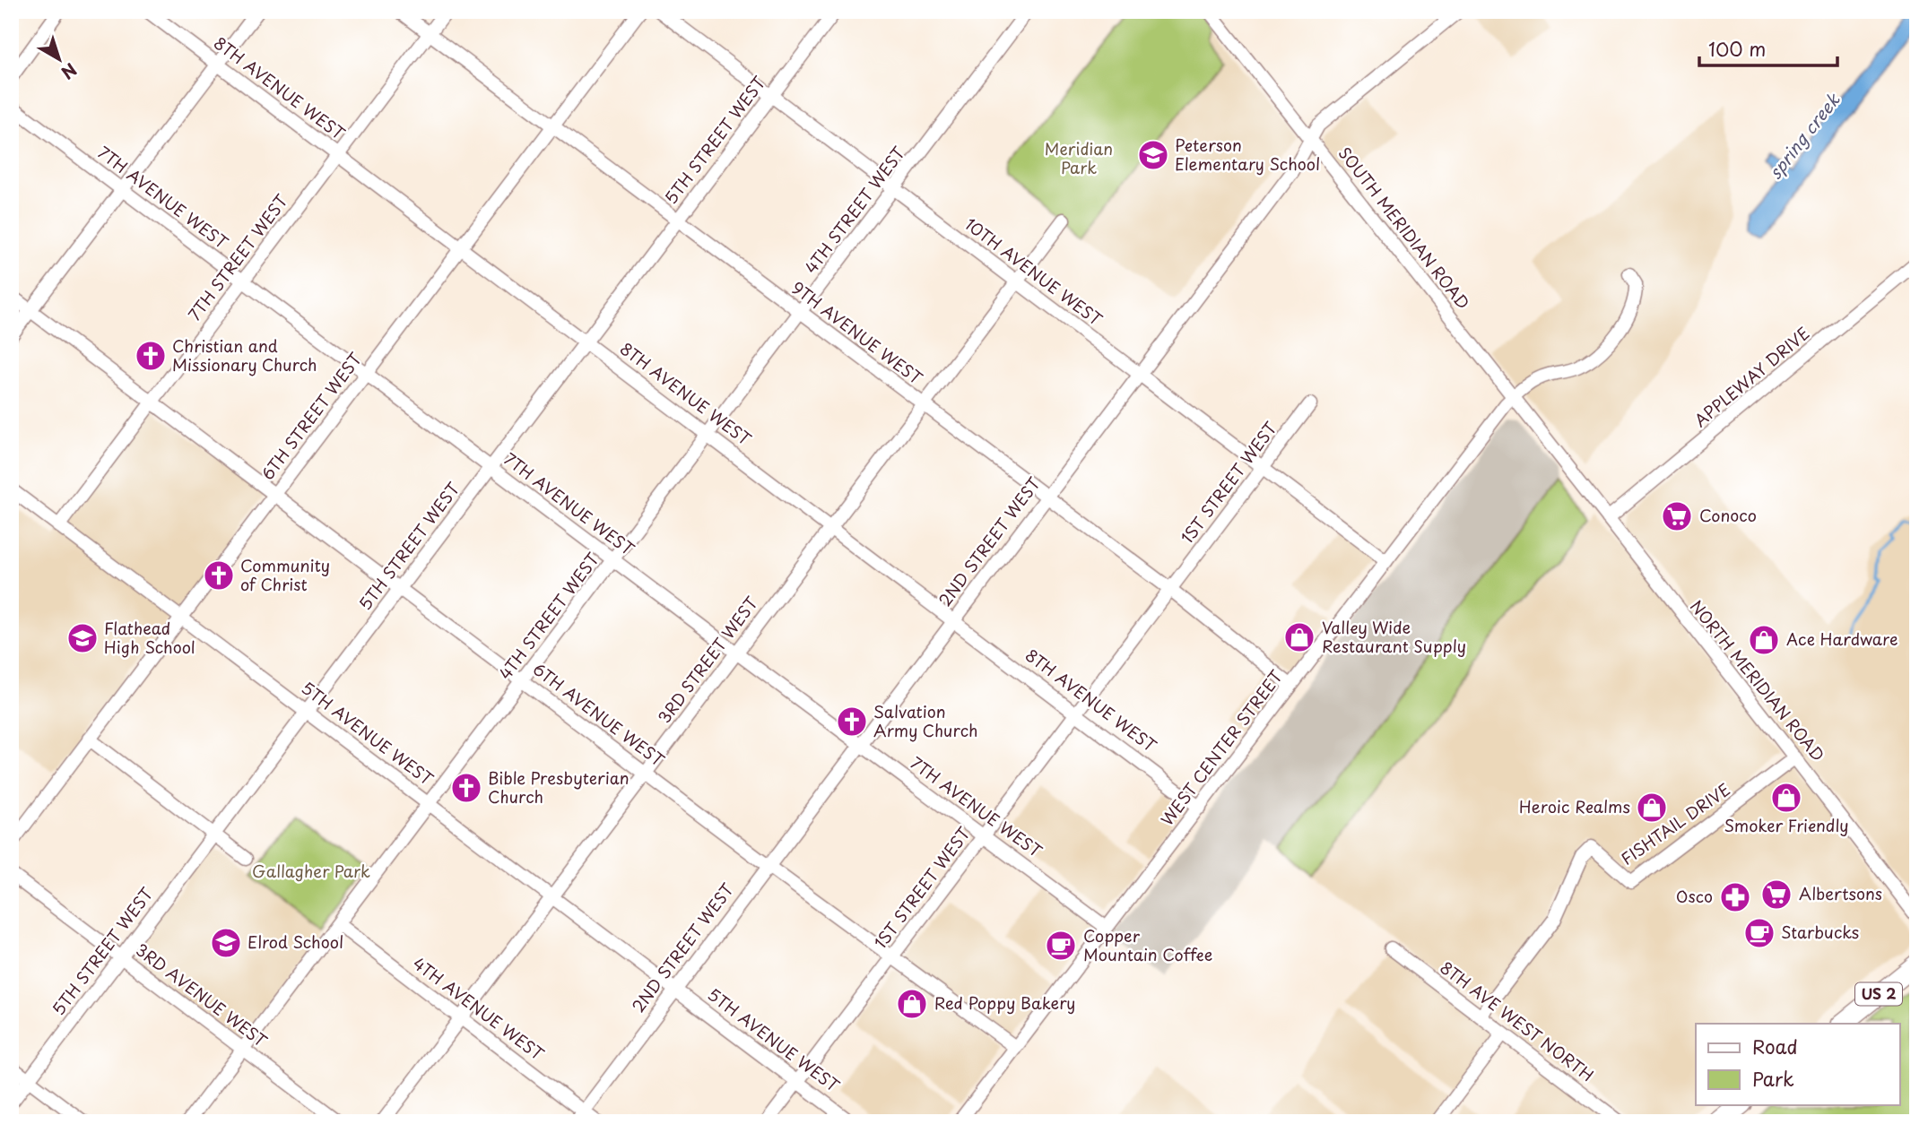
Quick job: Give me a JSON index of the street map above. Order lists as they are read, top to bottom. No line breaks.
{"streets":{"highway":["US 2"],"street":["8TH AVENUE WEST","5TH STREET WEST","7TH AVENUE WEST","4TH STREET WEST","SOUTH MERIDIAN ROAD","7TH STREET WEST","10TH AVENUE WEST","9TH AVENUE WEST","APPLEWAY DRIVE","6TH STREET WEST","1ST STREET WEST","2ND STREET WEST","3RD STREET WEST","NORTH MERIDIAN ROAD","6TH AVENUE WEST","5TH AVENUE WEST","WEST CENTER STREET","FISHTAIL DRIVE","3RD AVENUE WEST","4TH AVENUE WEST","8TH AVE WEST NORTH"]},"crossings":[["8TH AVENUE WEST","5TH STREET WEST"],["8TH AVENUE WEST","4TH STREET WEST"],["8TH AVENUE WEST","7TH STREET WEST"],["8TH AVENUE WEST","6TH STREET WEST"],["8TH AVENUE WEST","1ST STREET WEST"],["8TH AVENUE WEST","2ND STREET WEST"],["8TH AVENUE WEST","3RD STREET WEST"],["8TH AVENUE WEST","WEST CENTER STREET"],["5TH STREET WEST","7TH AVENUE WEST"],["5TH STREET WEST","10TH AVENUE WEST"],["5TH STREET WEST","9TH AVENUE WEST"],["5TH STREET WEST","6TH AVENUE WEST"],["5TH STREET WEST","5TH AVENUE WEST"],["5TH STREET WEST","3RD AVENUE WEST"],["7TH AVENUE WEST","4TH STREET WEST"],["7TH AVENUE WEST","7TH STREET WEST"],["7TH AVENUE WEST","6TH STREET WEST"],["7TH AVENUE WEST","1ST STREET WEST"],["7TH AVENUE WEST","2ND STREET WEST"],["7TH AVENUE WEST","3RD STREET WEST"],["7TH AVENUE WEST","WEST CENTER STREET"],["4TH STREET WEST","10TH AVENUE WEST"],["4TH STREET WEST","9TH AVENUE WEST"],["4TH STREET WEST","6TH AVENUE WEST"],["4TH STREET WEST","5TH AVENUE WEST"],["4TH STREET WEST","3RD AVENUE WEST"],["4TH STREET WEST","4TH AVENUE WEST"],["SOUTH MERIDIAN ROAD","2ND STREET WEST"],["SOUTH MERIDIAN ROAD","NORTH MERIDIAN ROAD"],["SOUTH MERIDIAN ROAD","WEST CENTER STREET"],["7TH STREET WEST","9TH AVENUE WEST"],["7TH STREET WEST","6TH AVENUE WEST"],["7TH STREET WEST","5TH AVENUE WEST"],["10TH AVENUE WEST","1ST STREET WEST"],["10TH AVENUE WEST","2ND STREET WEST"],["10TH AVENUE WEST","3RD STREET WEST"],["10TH AVENUE WEST","WEST CENTER STREET"],["9TH AVENUE WEST","6TH STREET WEST"],["9TH AVENUE WEST","1ST STREET WEST"],["9TH AVENUE WEST","2ND STREET WEST"],["9TH AVENUE WEST","3RD STREET WEST"],["9TH AVENUE WEST","WEST CENTER STREET"],["APPLEWAY DRIVE","NORTH MERIDIAN ROAD"],["6TH STREET WEST","6TH AVENUE WEST"],["6TH STREET WEST","5TH AVENUE WEST"],["1ST STREET WEST","6TH AVENUE WEST"],["1ST STREET WEST","5TH AVENUE WEST"],["2ND STREET WEST","6TH AVENUE WEST"],["2ND STREET WEST","5TH AVENUE WEST"],["2ND STREET WEST","4TH AVENUE WEST"],["3RD STREET WEST","6TH AVENUE WEST"],["3RD STREET WEST","5TH AVENUE WEST"],["3RD STREET WEST","4TH AVENUE WEST"],["NORTH MERIDIAN ROAD","FISHTAIL DRIVE"],["6TH AVENUE WEST","WEST CENTER STREET"],["FISHTAIL DRIVE","8TH AVE WEST NORTH"]],"water":["spring creek"],"parks":["Meridian Park","Gallagher Park"],"places":{"school or university":["Peterson Elementary School","Flathead High School","Elrod School"],"church":["Christian and Missionary Church","Community of Christ","Salvation Army Church","Bible Presbyterian Church"],"supermarket":["Conoco","Albertsons"],"shop":["Valley Wide Restaurant Supply","Ace Hardware","Smoker Friendly","Heroic Realms","Red Poppy Bakery"],"pharmacy":["Osco"],"cafe":["Starbucks","Copper Mountain Coffee"]},"legend":["Road","Park"],"scale_bar":"100 m","north":"bottom right"}
